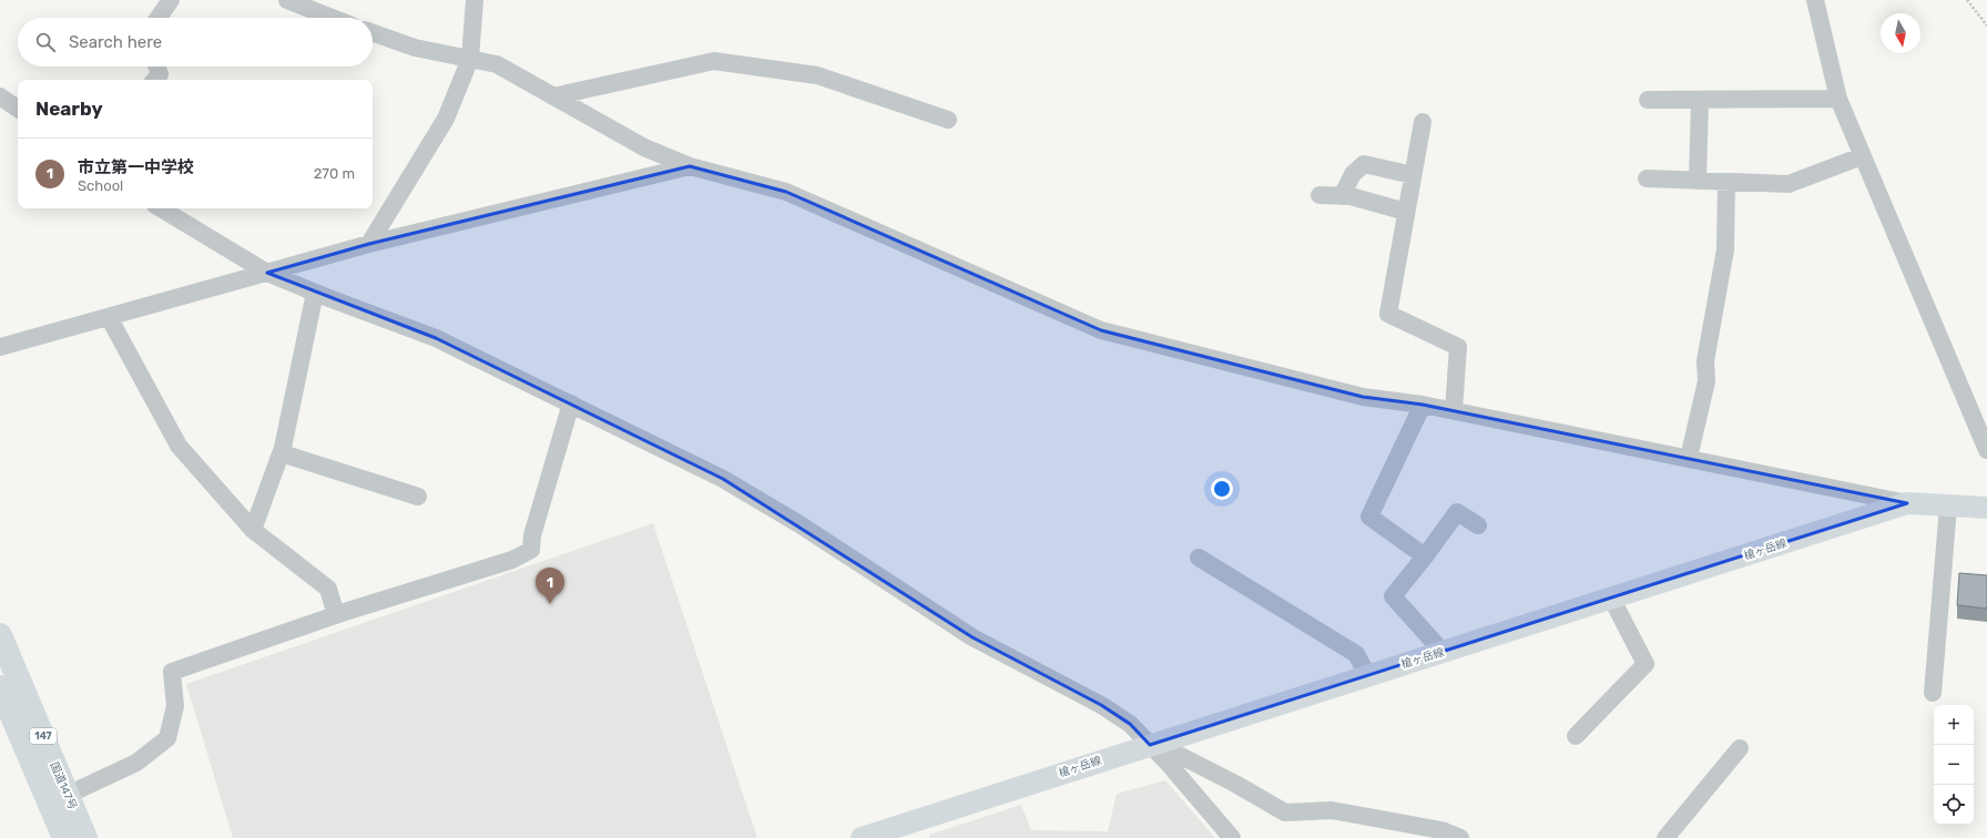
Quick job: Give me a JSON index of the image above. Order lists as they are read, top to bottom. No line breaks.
{"streets":{"highway":["147","国道147号"],"main road":["槍ヶ岳線"]},"north":"bottom","page":{"search":"Search here","heading":"Nearby","list":[{"mark":"1","name":"市立第一中学校","note":"School","value":"270 m"}],"pins":"1","map_buttons":["+","−"]}}
